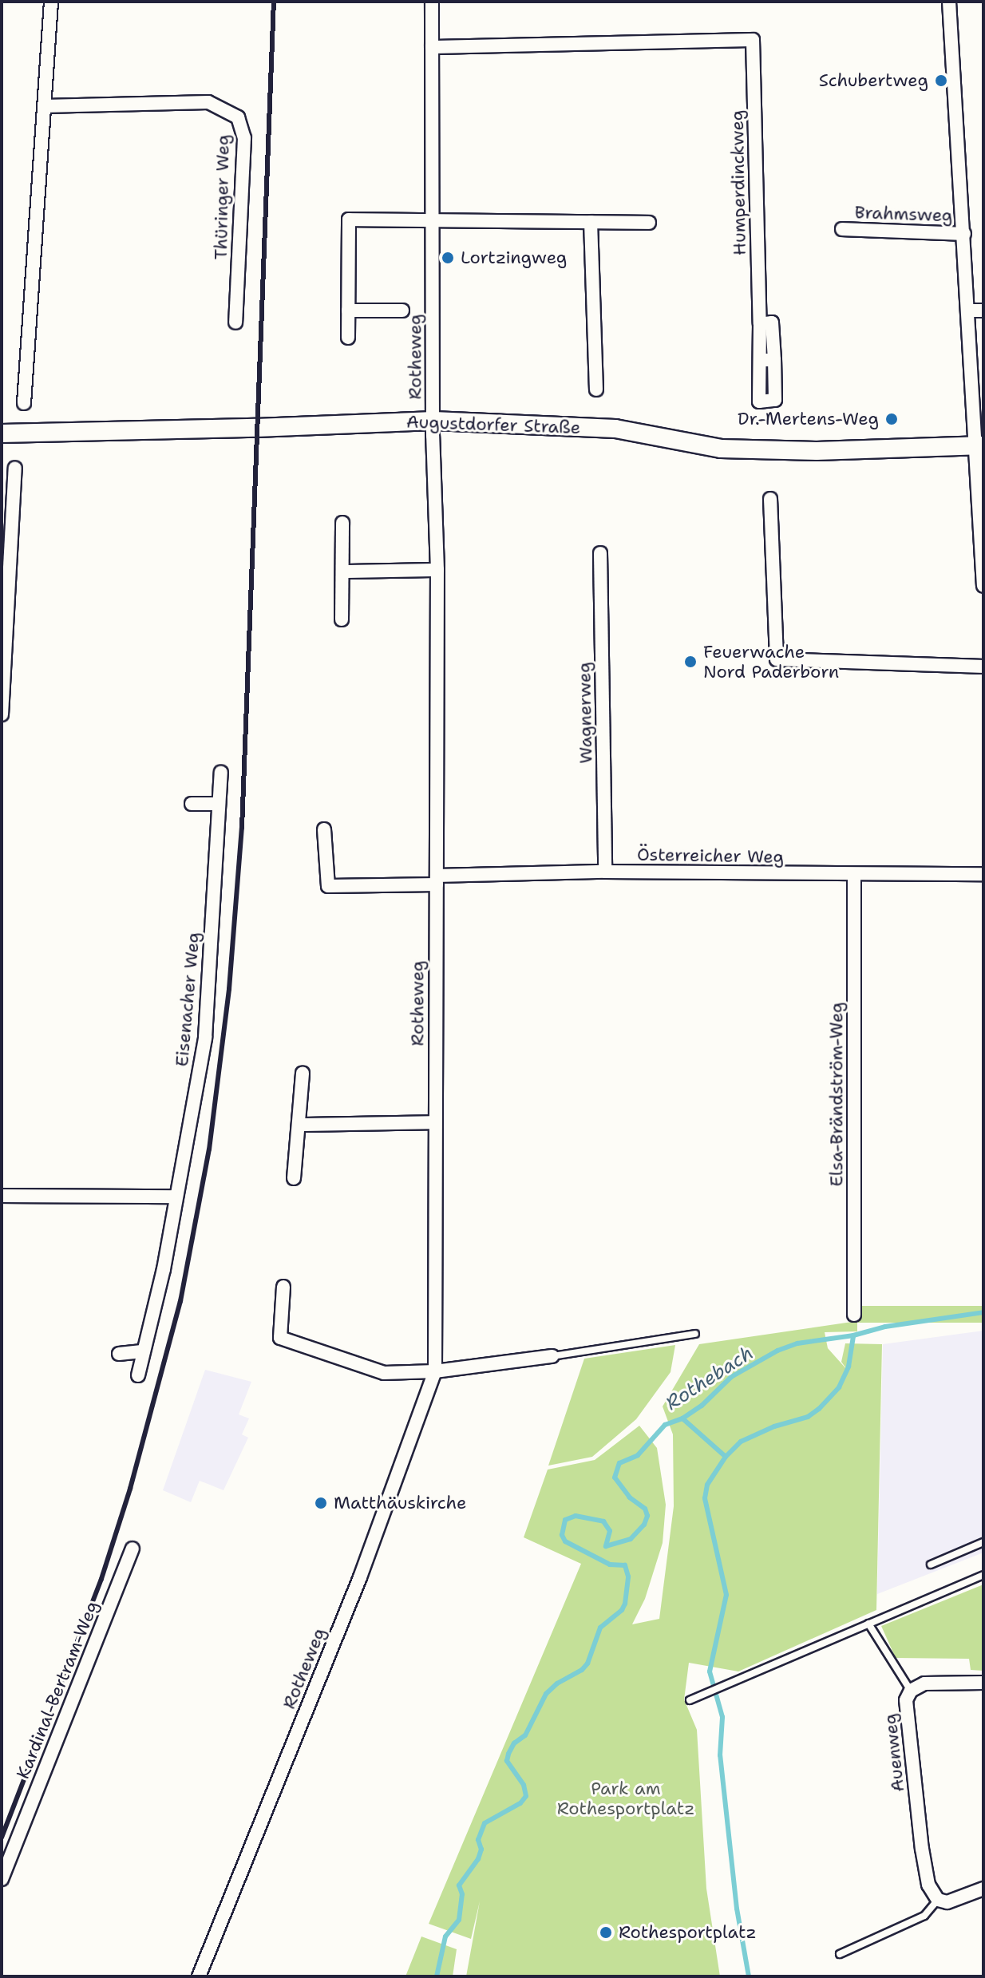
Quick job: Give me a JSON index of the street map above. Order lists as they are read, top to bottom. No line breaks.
{"streets":{"street":["Humperdinckweg","Thüringer Weg","Brahmsweg","Rotheweg","Augustdorfer Straße","Wagnerweg","Österreicher Weg","Eisenacher Weg","Elsa-Brändström-Weg","Kardinal-Bertram-Weg","Auenweg"]},"crossings":[["Humperdinckweg","Rotheweg"],["Rotheweg","Augustdorfer Straße"],["Rotheweg","Österreicher Weg"],["Wagnerweg","Österreicher Weg"],["Österreicher Weg","Elsa-Brändström-Weg"]],"water":["Rothebach"],"parks":["Park am Rothesportplatz"],"places":["Schubertweg","Lortzingweg","Dr.-Mertens-Weg","Feuerwache Nord Paderborn","Matthäuskirche","Rothesportplatz"]}
